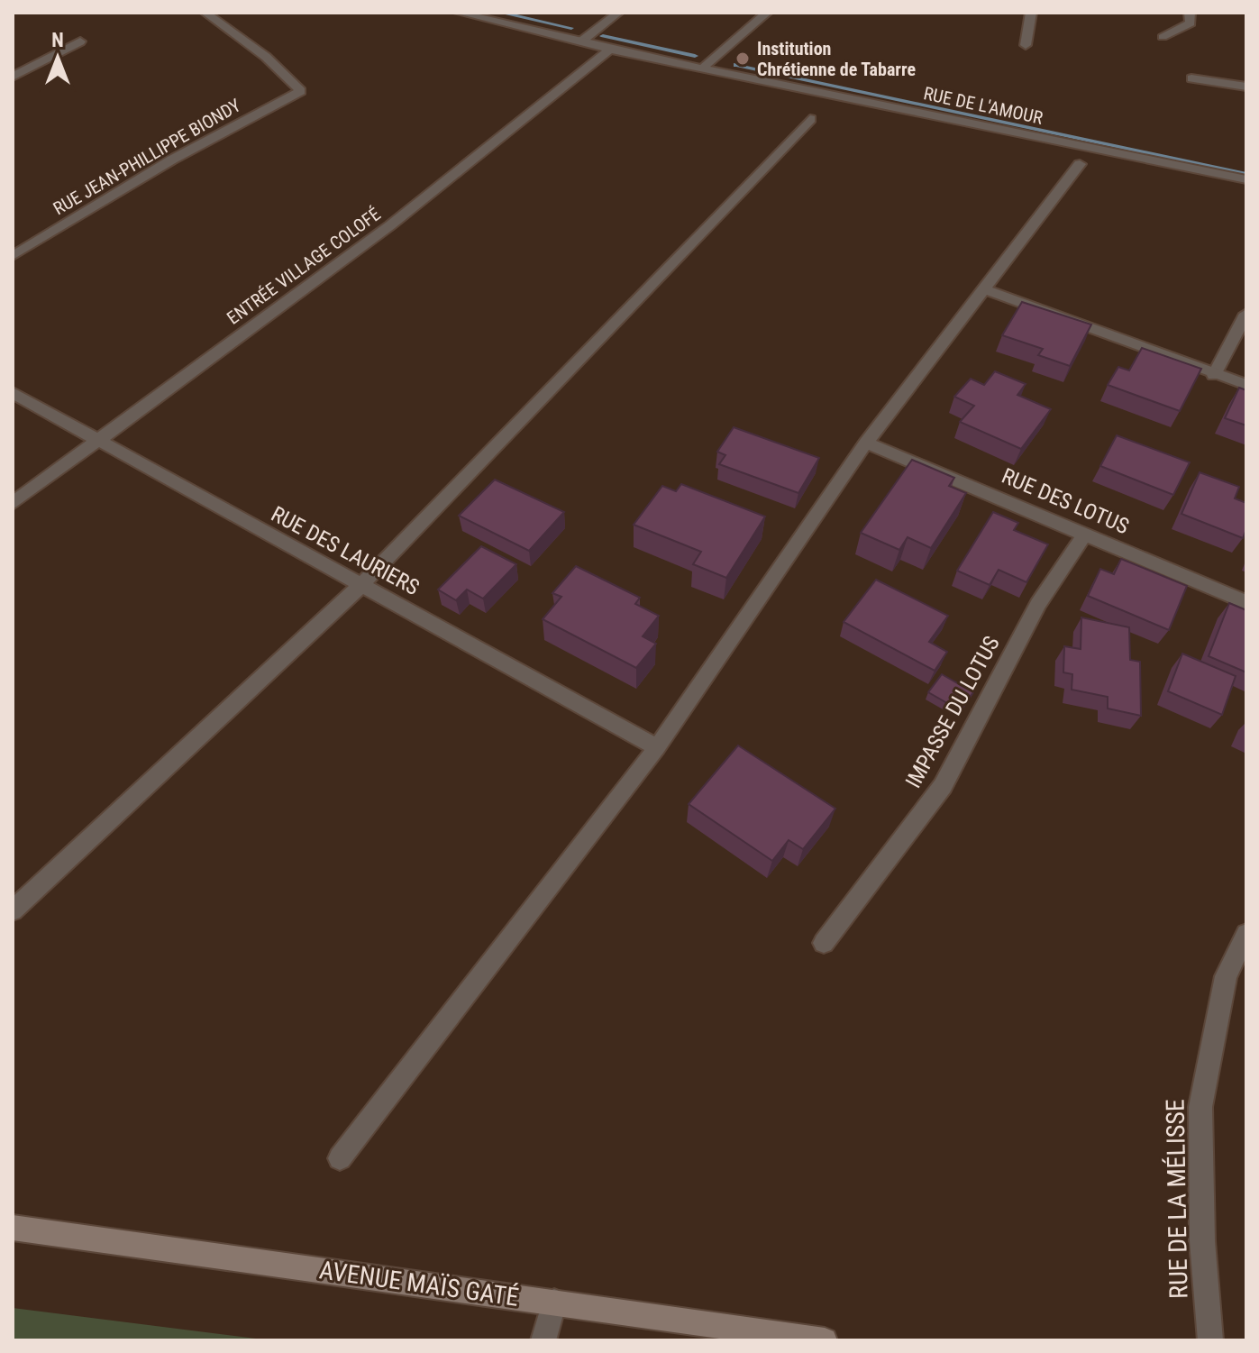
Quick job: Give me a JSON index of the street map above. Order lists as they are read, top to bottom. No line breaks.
{"streets":{"street":["RUE DE L'AMOUR","RUE JEAN-PHILLIPPE BIONDY","ENTRÉE VILLAGE COLOFÉ","RUE DES LOTUS","RUE DES LAURIERS","IMPASSE DU LOTUS","RUE DE LA MÉLISSE","AVENUE MAÏS GATÉ"]},"crossings":[["RUE DE L'AMOUR","ENTRÉE VILLAGE COLOFÉ"],["ENTRÉE VILLAGE COLOFÉ","RUE DES LAURIERS"],["RUE DES LOTUS","IMPASSE DU LOTUS"]],"places":["Institution Chrétienne de Tabarre"],"north":"top"}
